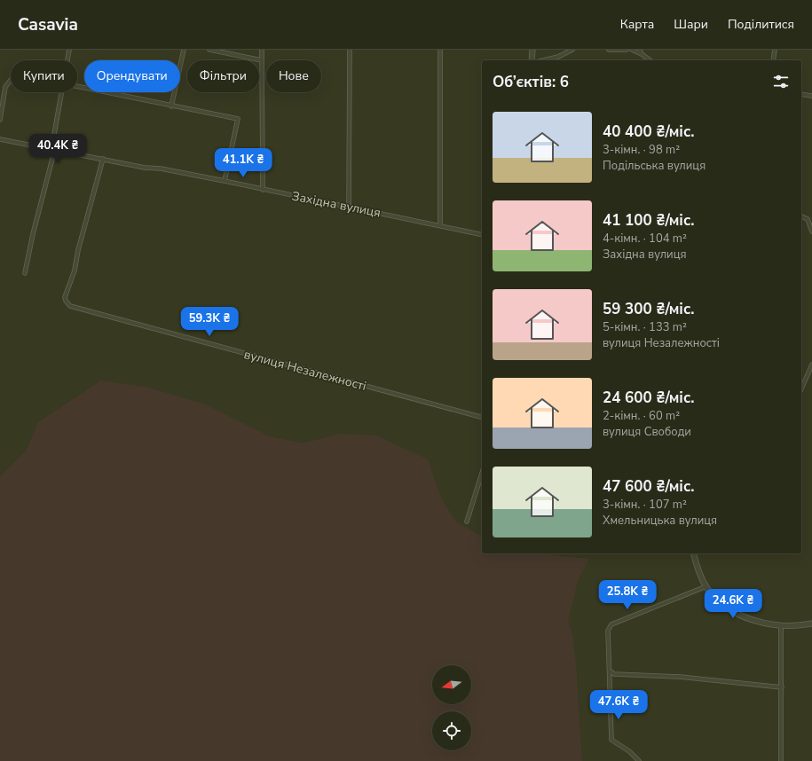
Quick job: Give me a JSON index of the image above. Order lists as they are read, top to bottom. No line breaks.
{"streets":{"street":["Західна вулиця","вулиця Незалежності"]},"crossings":[["Західна вулиця","вулиця Незалежності"]],"north":"left","page":{"header":"Casavia","nav":["Карта","Шари","Поділитися"],"chip":["Купити","Орендувати","Фільтри","Нове"],"heading":"Об’єктів: 6","list":[{"name":"40 400 ₴/міс.","note":"3-кімн. · 98 m² · Подільська вулиця"},{"name":"41 100 ₴/міс.","note":"4-кімн. · 104 m² · Західна вулиця"},{"name":"59 300 ₴/міс.","note":"5-кімн. · 133 m² · вулиця Незалежності"},{"name":"24 600 ₴/міс.","note":"2-кімн. · 60 m² · вулиця Свободи"},{"name":"47 600 ₴/міс.","note":"3-кімн. · 107 m² · Хмельницька вулиця"}],"price":["40.4K ₴","41.1K ₴","59.3K ₴","25.8K ₴","24.6K ₴","47.6K ₴"]}}
